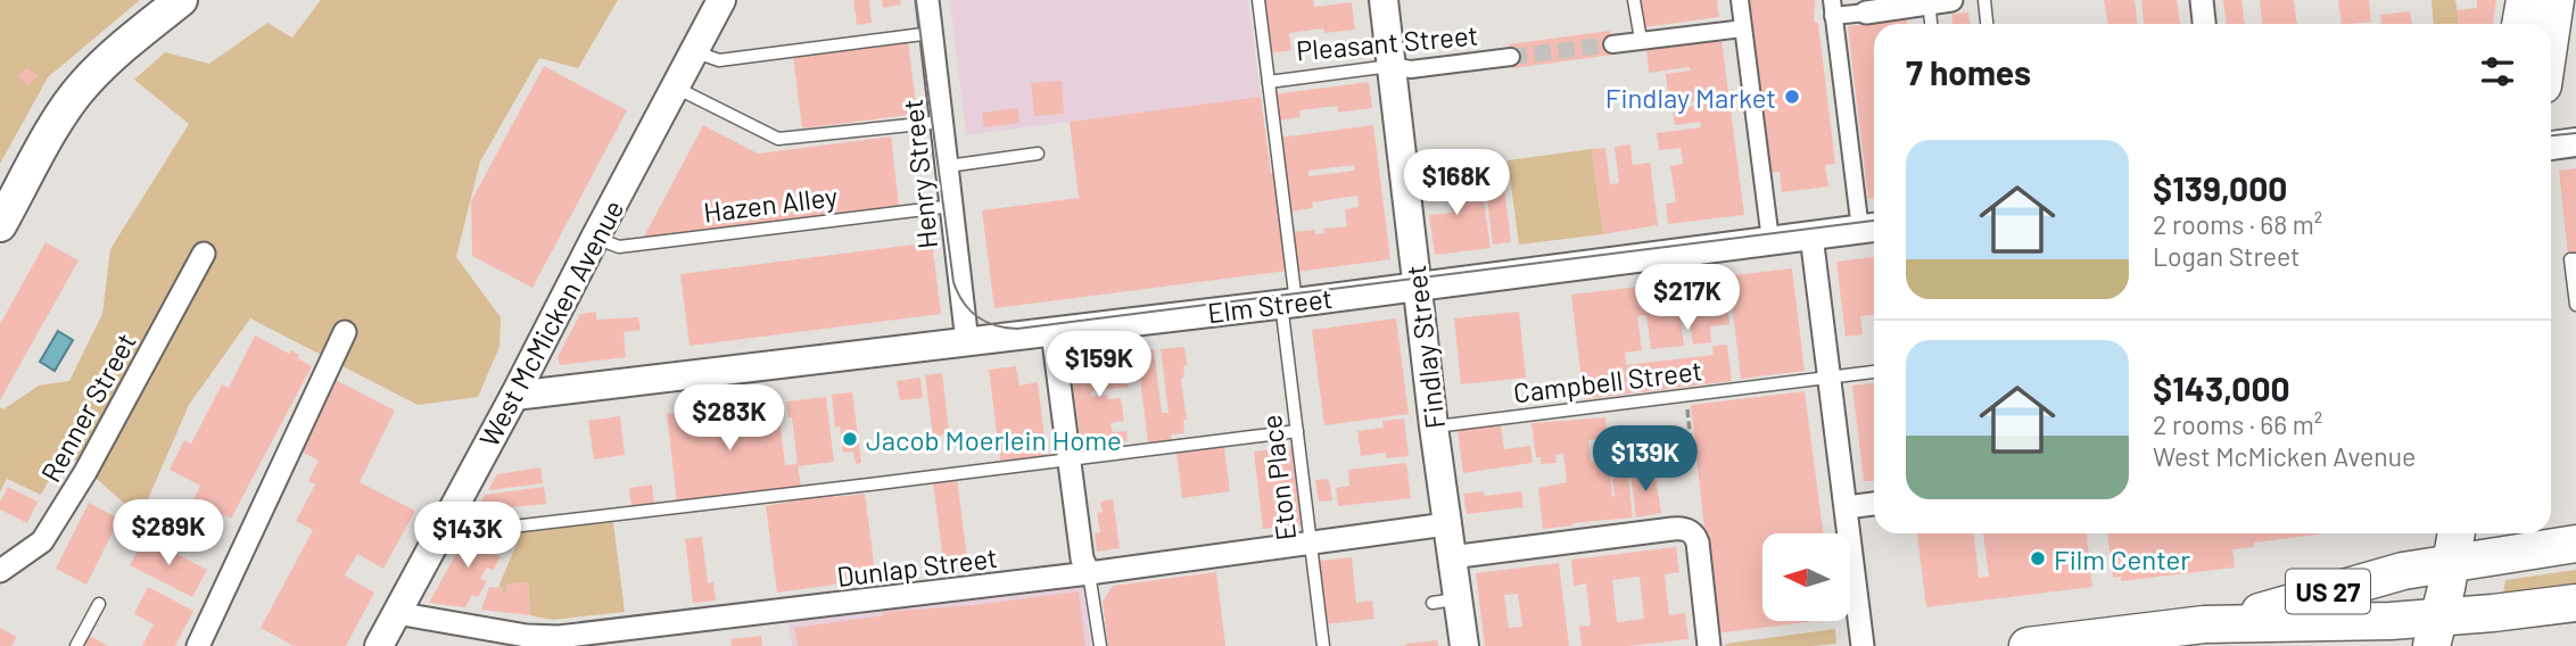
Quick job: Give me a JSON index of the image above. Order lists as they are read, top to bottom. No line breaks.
{"streets":{"main road":["US 27"],"street":["Pleasant Street","Henry Street","Elm Street","West McMicken Avenue","Findlay Street","Renner Street","Dunlap Street"],"lane":["Hazen Alley","Campbell Street","Eton Place"]},"crossings":[["Pleasant Street","Findlay Street"],["Pleasant Street","Eton Place"],["Henry Street","Hazen Alley"],["Henry Street","Elm Street"],["Hazen Alley","West McMicken Avenue"],["Elm Street","West McMicken Avenue"],["Elm Street","Findlay Street"],["Elm Street","Eton Place"],["West McMicken Avenue","Dunlap Street"],["Findlay Street","Campbell Street"],["Findlay Street","Dunlap Street"],["Eton Place","Dunlap Street"]],"places":["Findlay Market","Jacob Moerlein Home","Film Center"],"north":"left","page":{"heading":"7 homes","list":[{"name":"$139,000","note":"2 rooms · 68 m² · Logan Street"},{"name":"$143,000","note":"2 rooms · 66 m² · West McMicken Avenue"}],"price":["$168K","$217K","$159K","$283K","$139K","$289K","$143K"]}}
